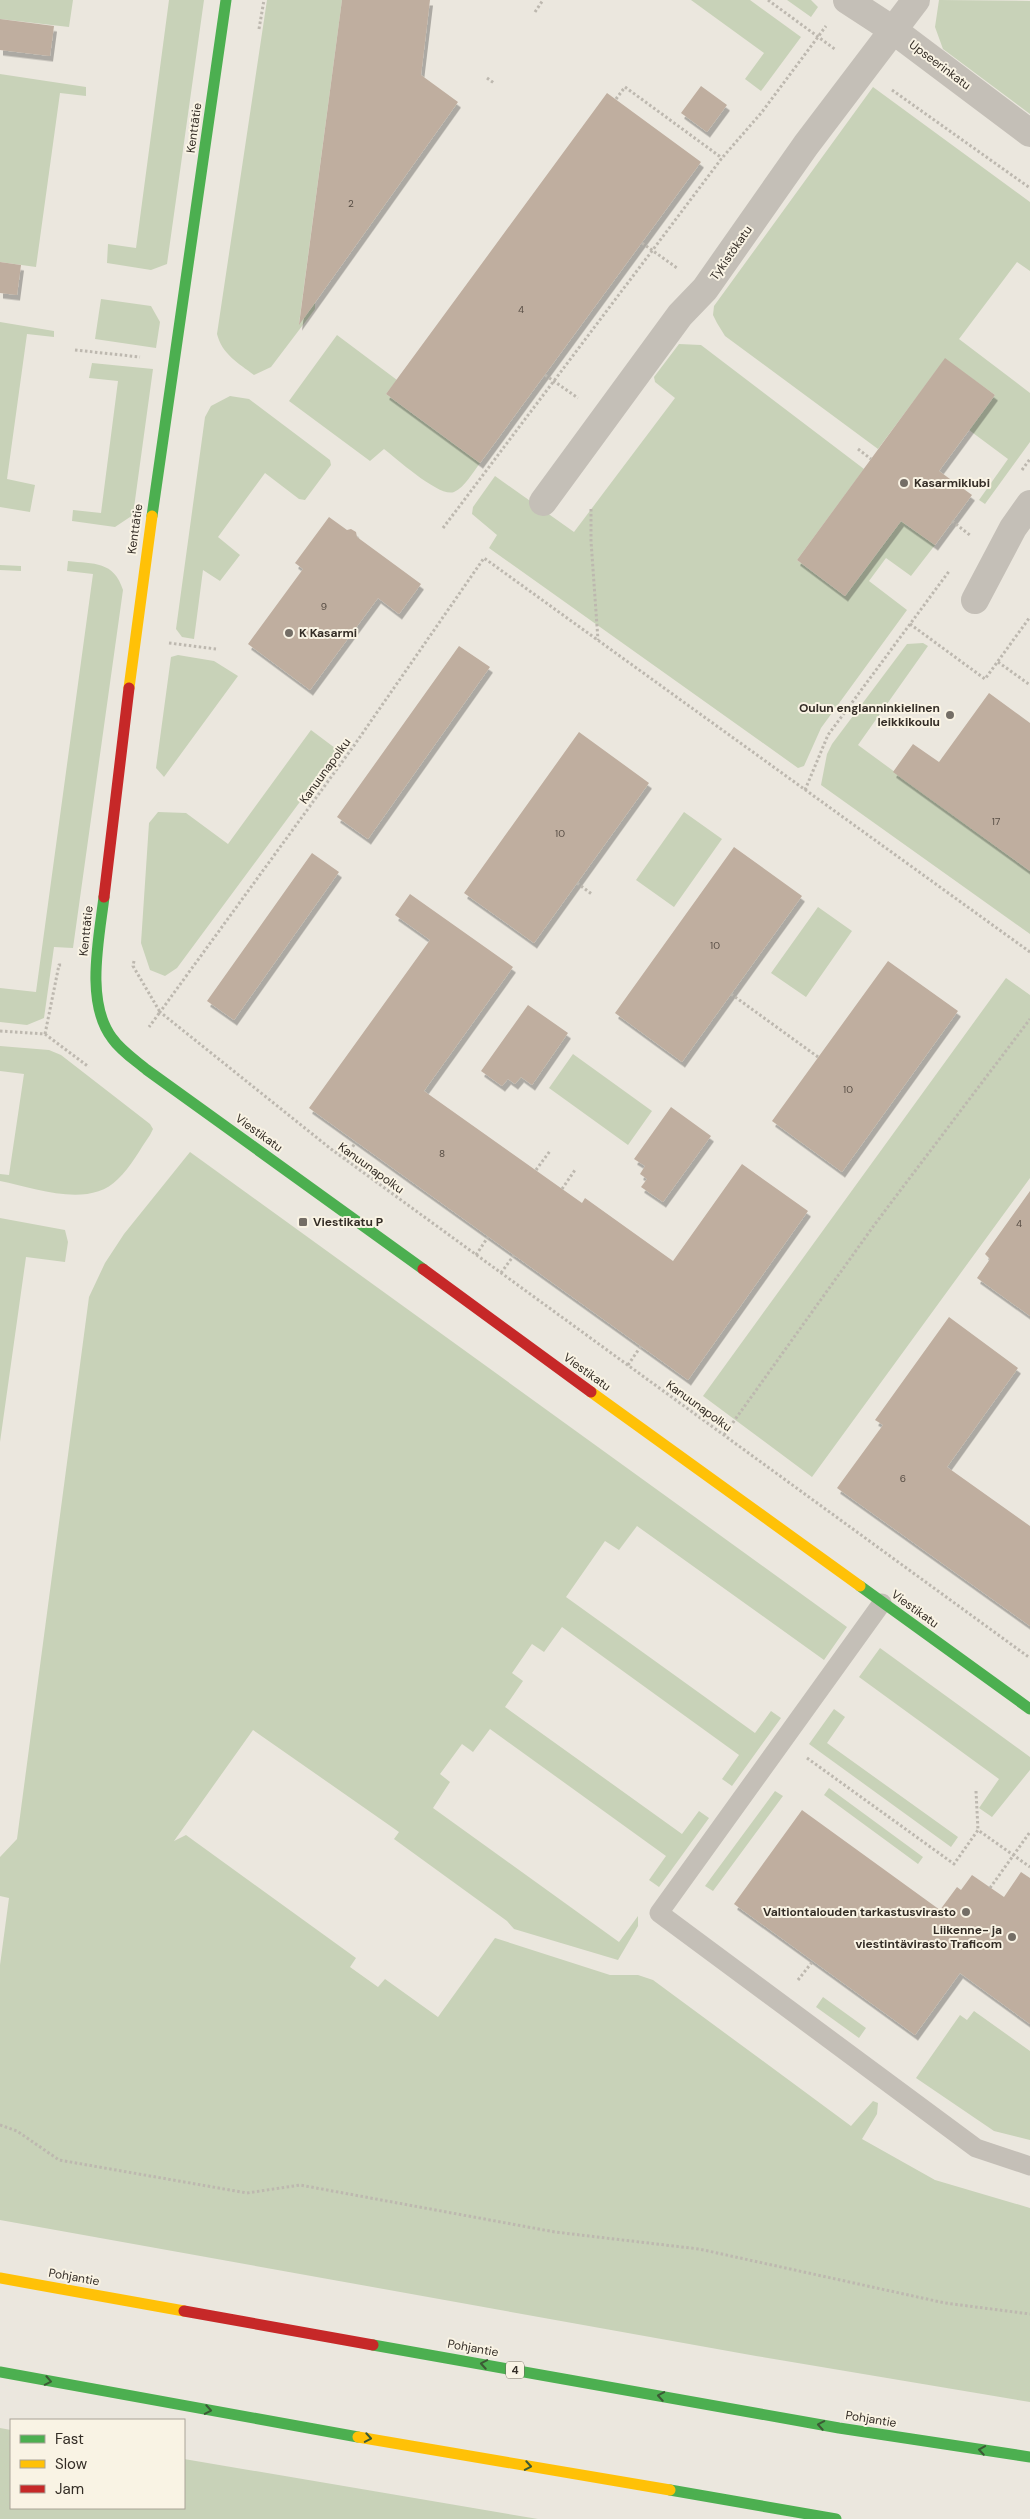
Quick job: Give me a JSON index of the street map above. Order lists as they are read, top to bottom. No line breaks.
{"streets":{"main road":["Kenttätie","Viestikatu","Pohjantie","4"],"street":["Upseerinkatu","Tykistökatu"],"path":["Kanuunapolku"]},"crossings":[["Upseerinkatu","Tykistökatu"],["Kenttätie","Viestikatu"]],"places":{"other":["Kasarmiklubi","K Kasarmi","Oulun englanninkielinen leikkikoulu","Valtiontalouden tarkastusvirasto","Liikenne- ja viestintävirasto Traficom"],"transit":["Viestikatu P"]},"house_numbers":["2","4","9","17","10","10","10","8","4","6"],"legend":["Fast","Slow","Jam"]}
